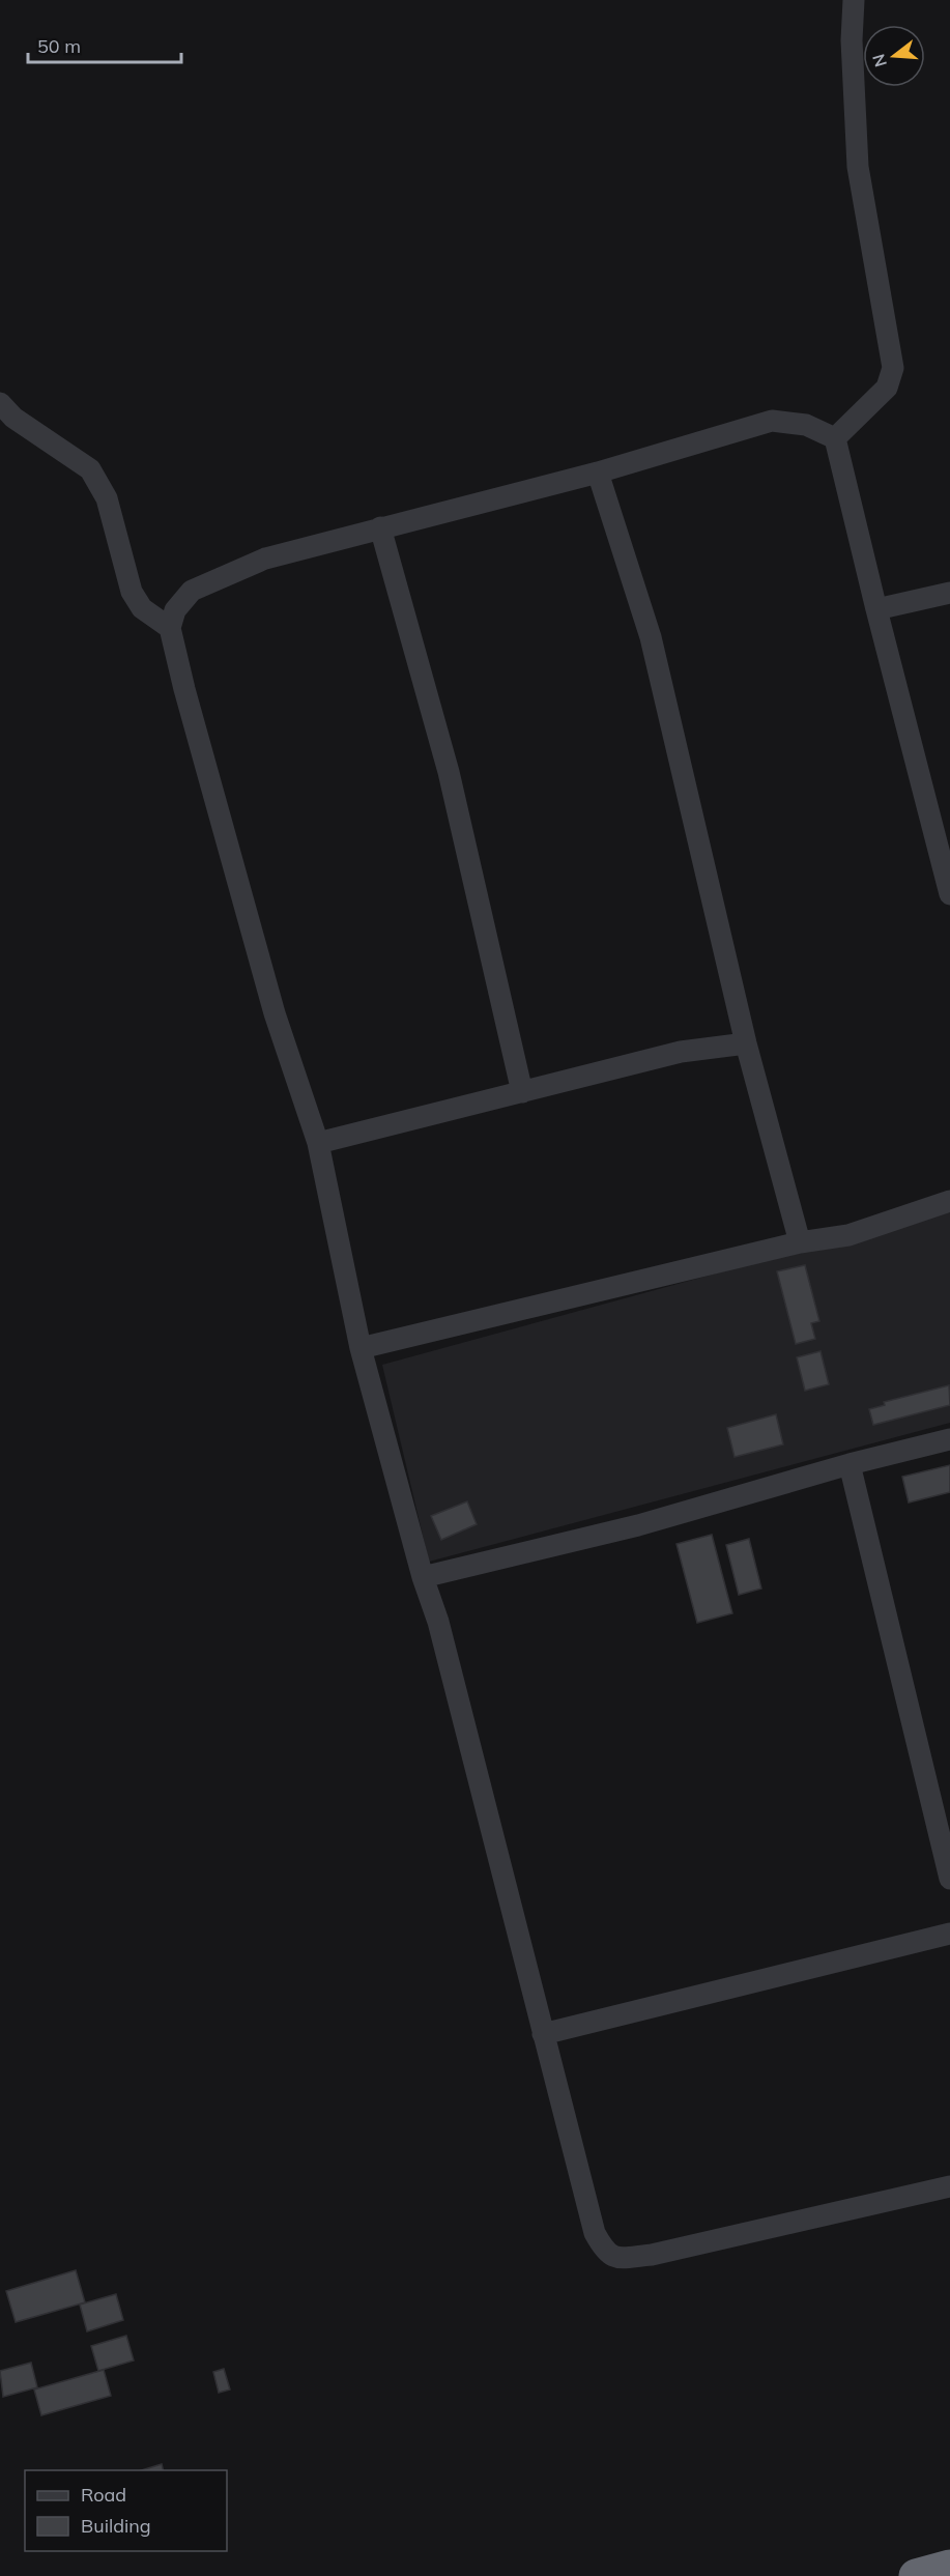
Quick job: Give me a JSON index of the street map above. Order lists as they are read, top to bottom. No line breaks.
{"legend":["Road","Building"],"scale_bar":"50 m","north":"left"}
